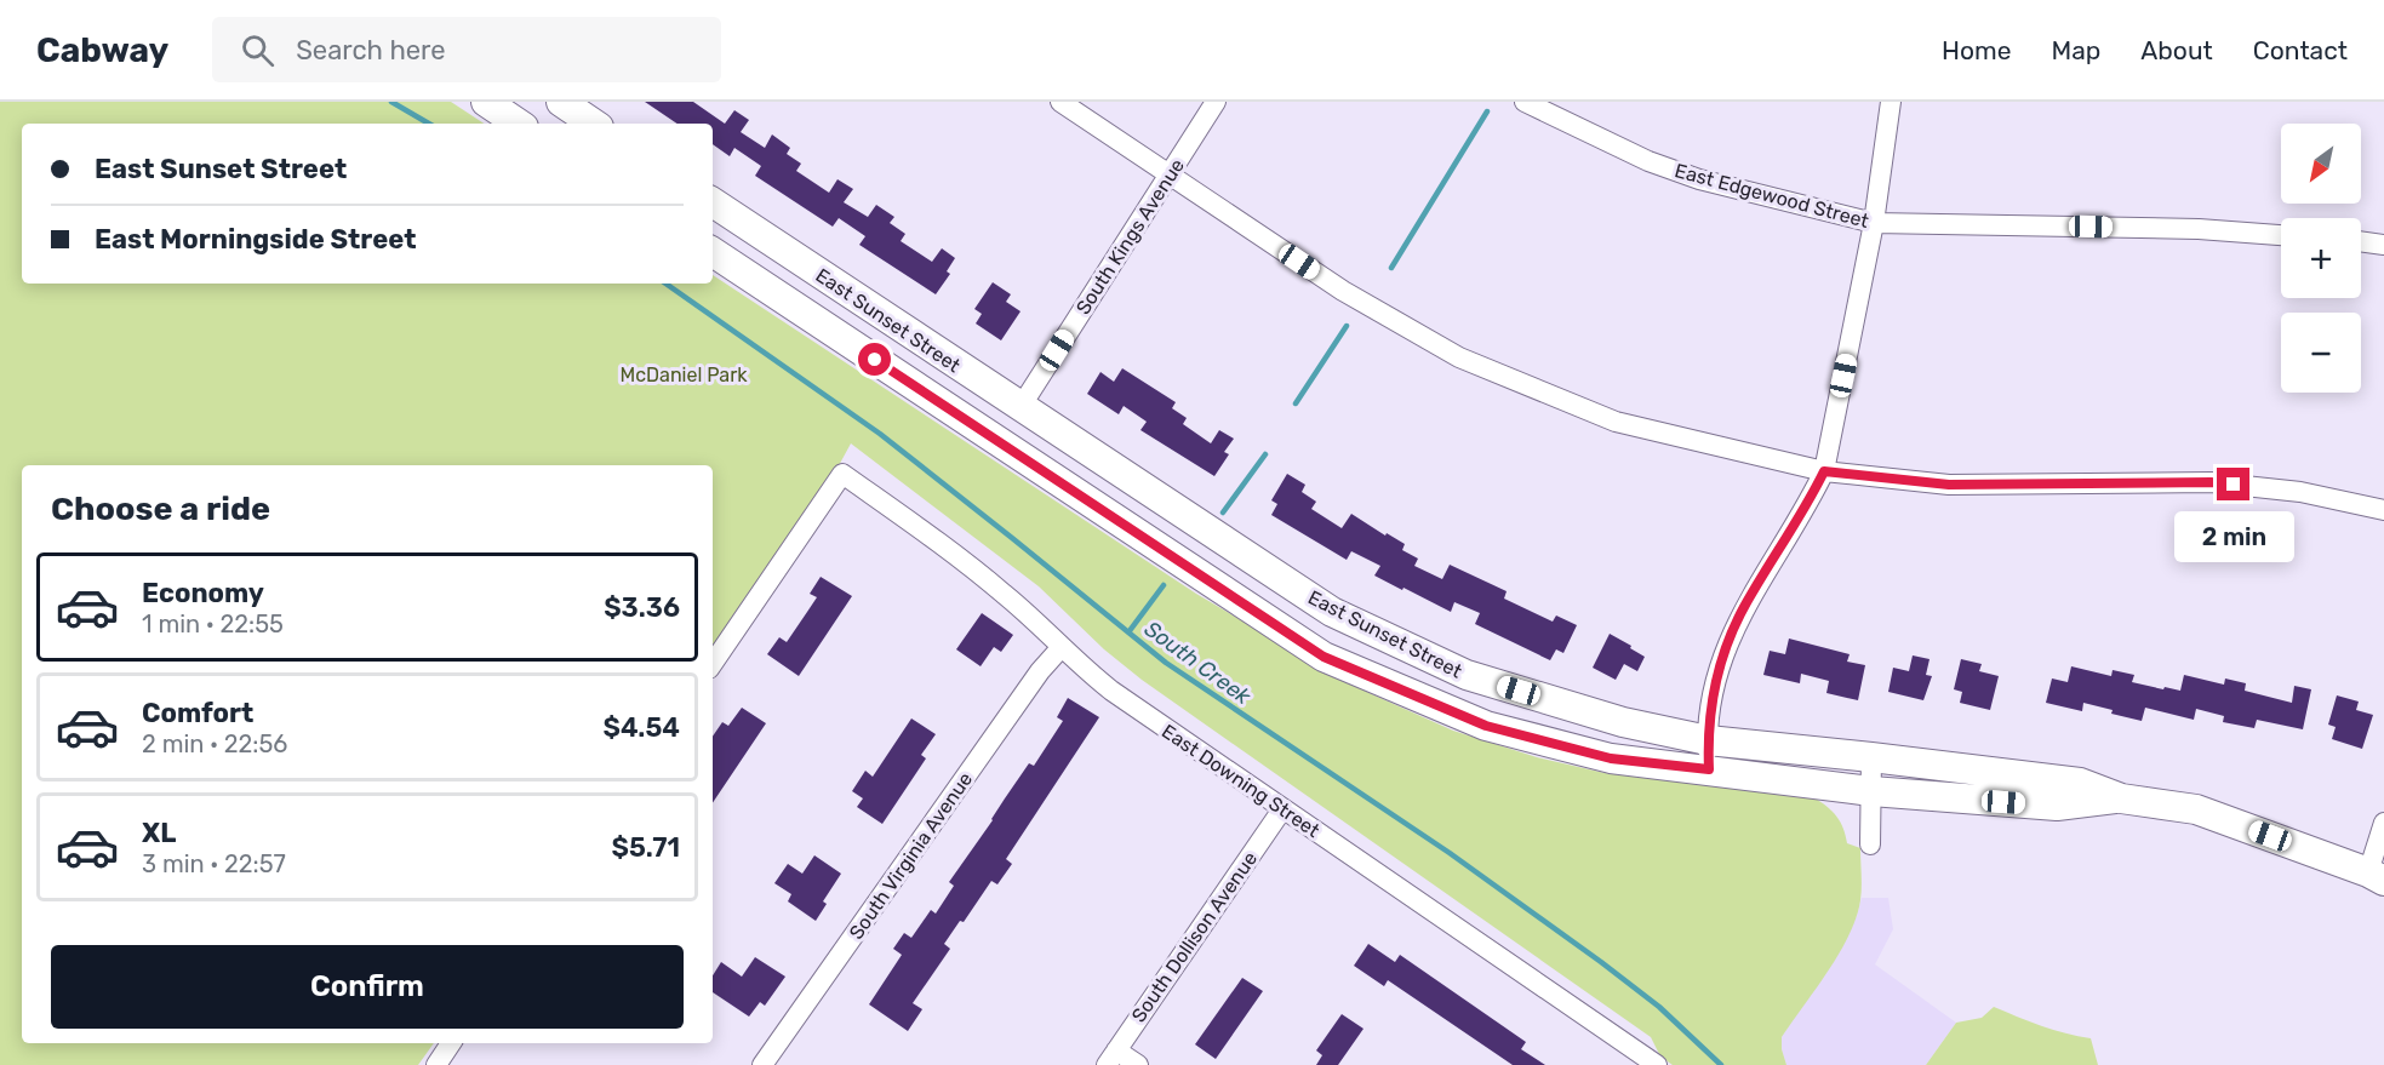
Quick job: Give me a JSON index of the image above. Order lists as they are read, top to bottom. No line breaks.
{"streets":{"main road":["East Sunset Street"],"street":["East Edgewood Street","South Kings Avenue","East Downing Street","South Virginia Avenue","South Dollison Avenue"]},"crossings":[["South Kings Avenue","East Sunset Street"],["East Downing Street","South Virginia Avenue"],["East Downing Street","South Dollison Avenue"]],"water":["South Creek"],"parks":["McDaniel Park"],"north":"bottom left","page":{"header":"Cabway","search":"Search here","nav":["Home","Map","About","Contact"],"map_buttons":["+","−"],"banner":["East Sunset Street","East Morningside Street"],"heading":"Choose a ride","bubble":"2 min","list":[{"name":"Economy","note":"1 min · 22:55","value":"$3.36"},{"name":"Comfort","note":"2 min · 22:56","value":"$4.54"},{"name":"XL","note":"3 min · 22:57","value":"$5.71"}],"buttons":"Confirm"}}
